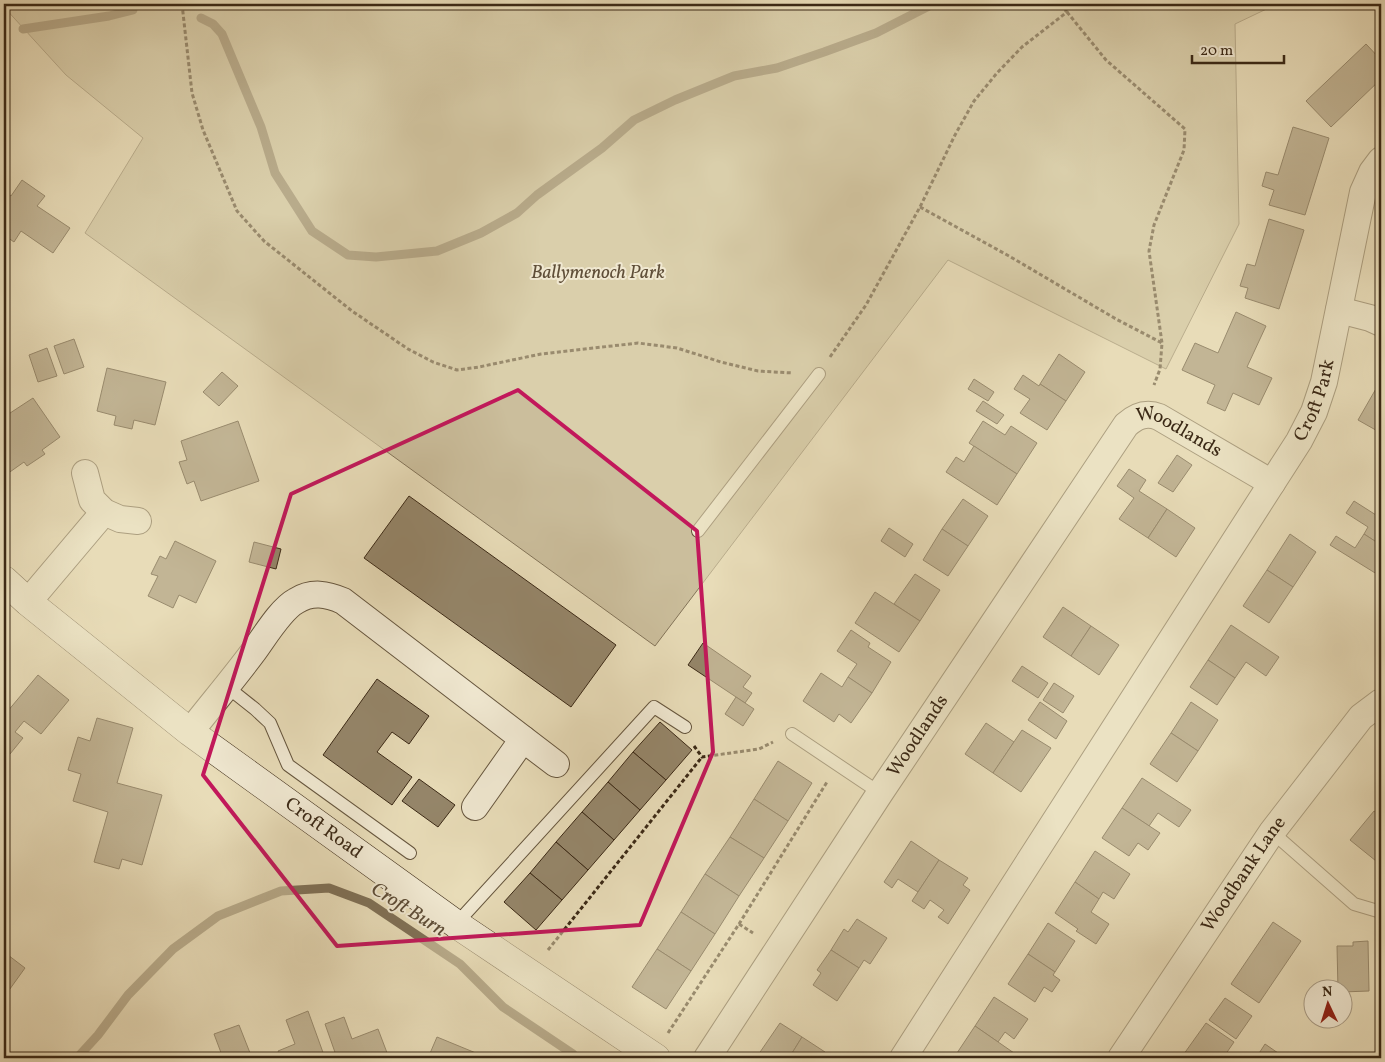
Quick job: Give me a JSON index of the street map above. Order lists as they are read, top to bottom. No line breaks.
{"streets":{"street":["Croft Park","Woodlands","Croft Road","Woodbank Lane"]},"crossings":[["Croft Park","Woodlands"]],"water":["Croft Burn"],"parks":["Ballymenoch Park"],"scale_bar":"20 m","north":"top"}
